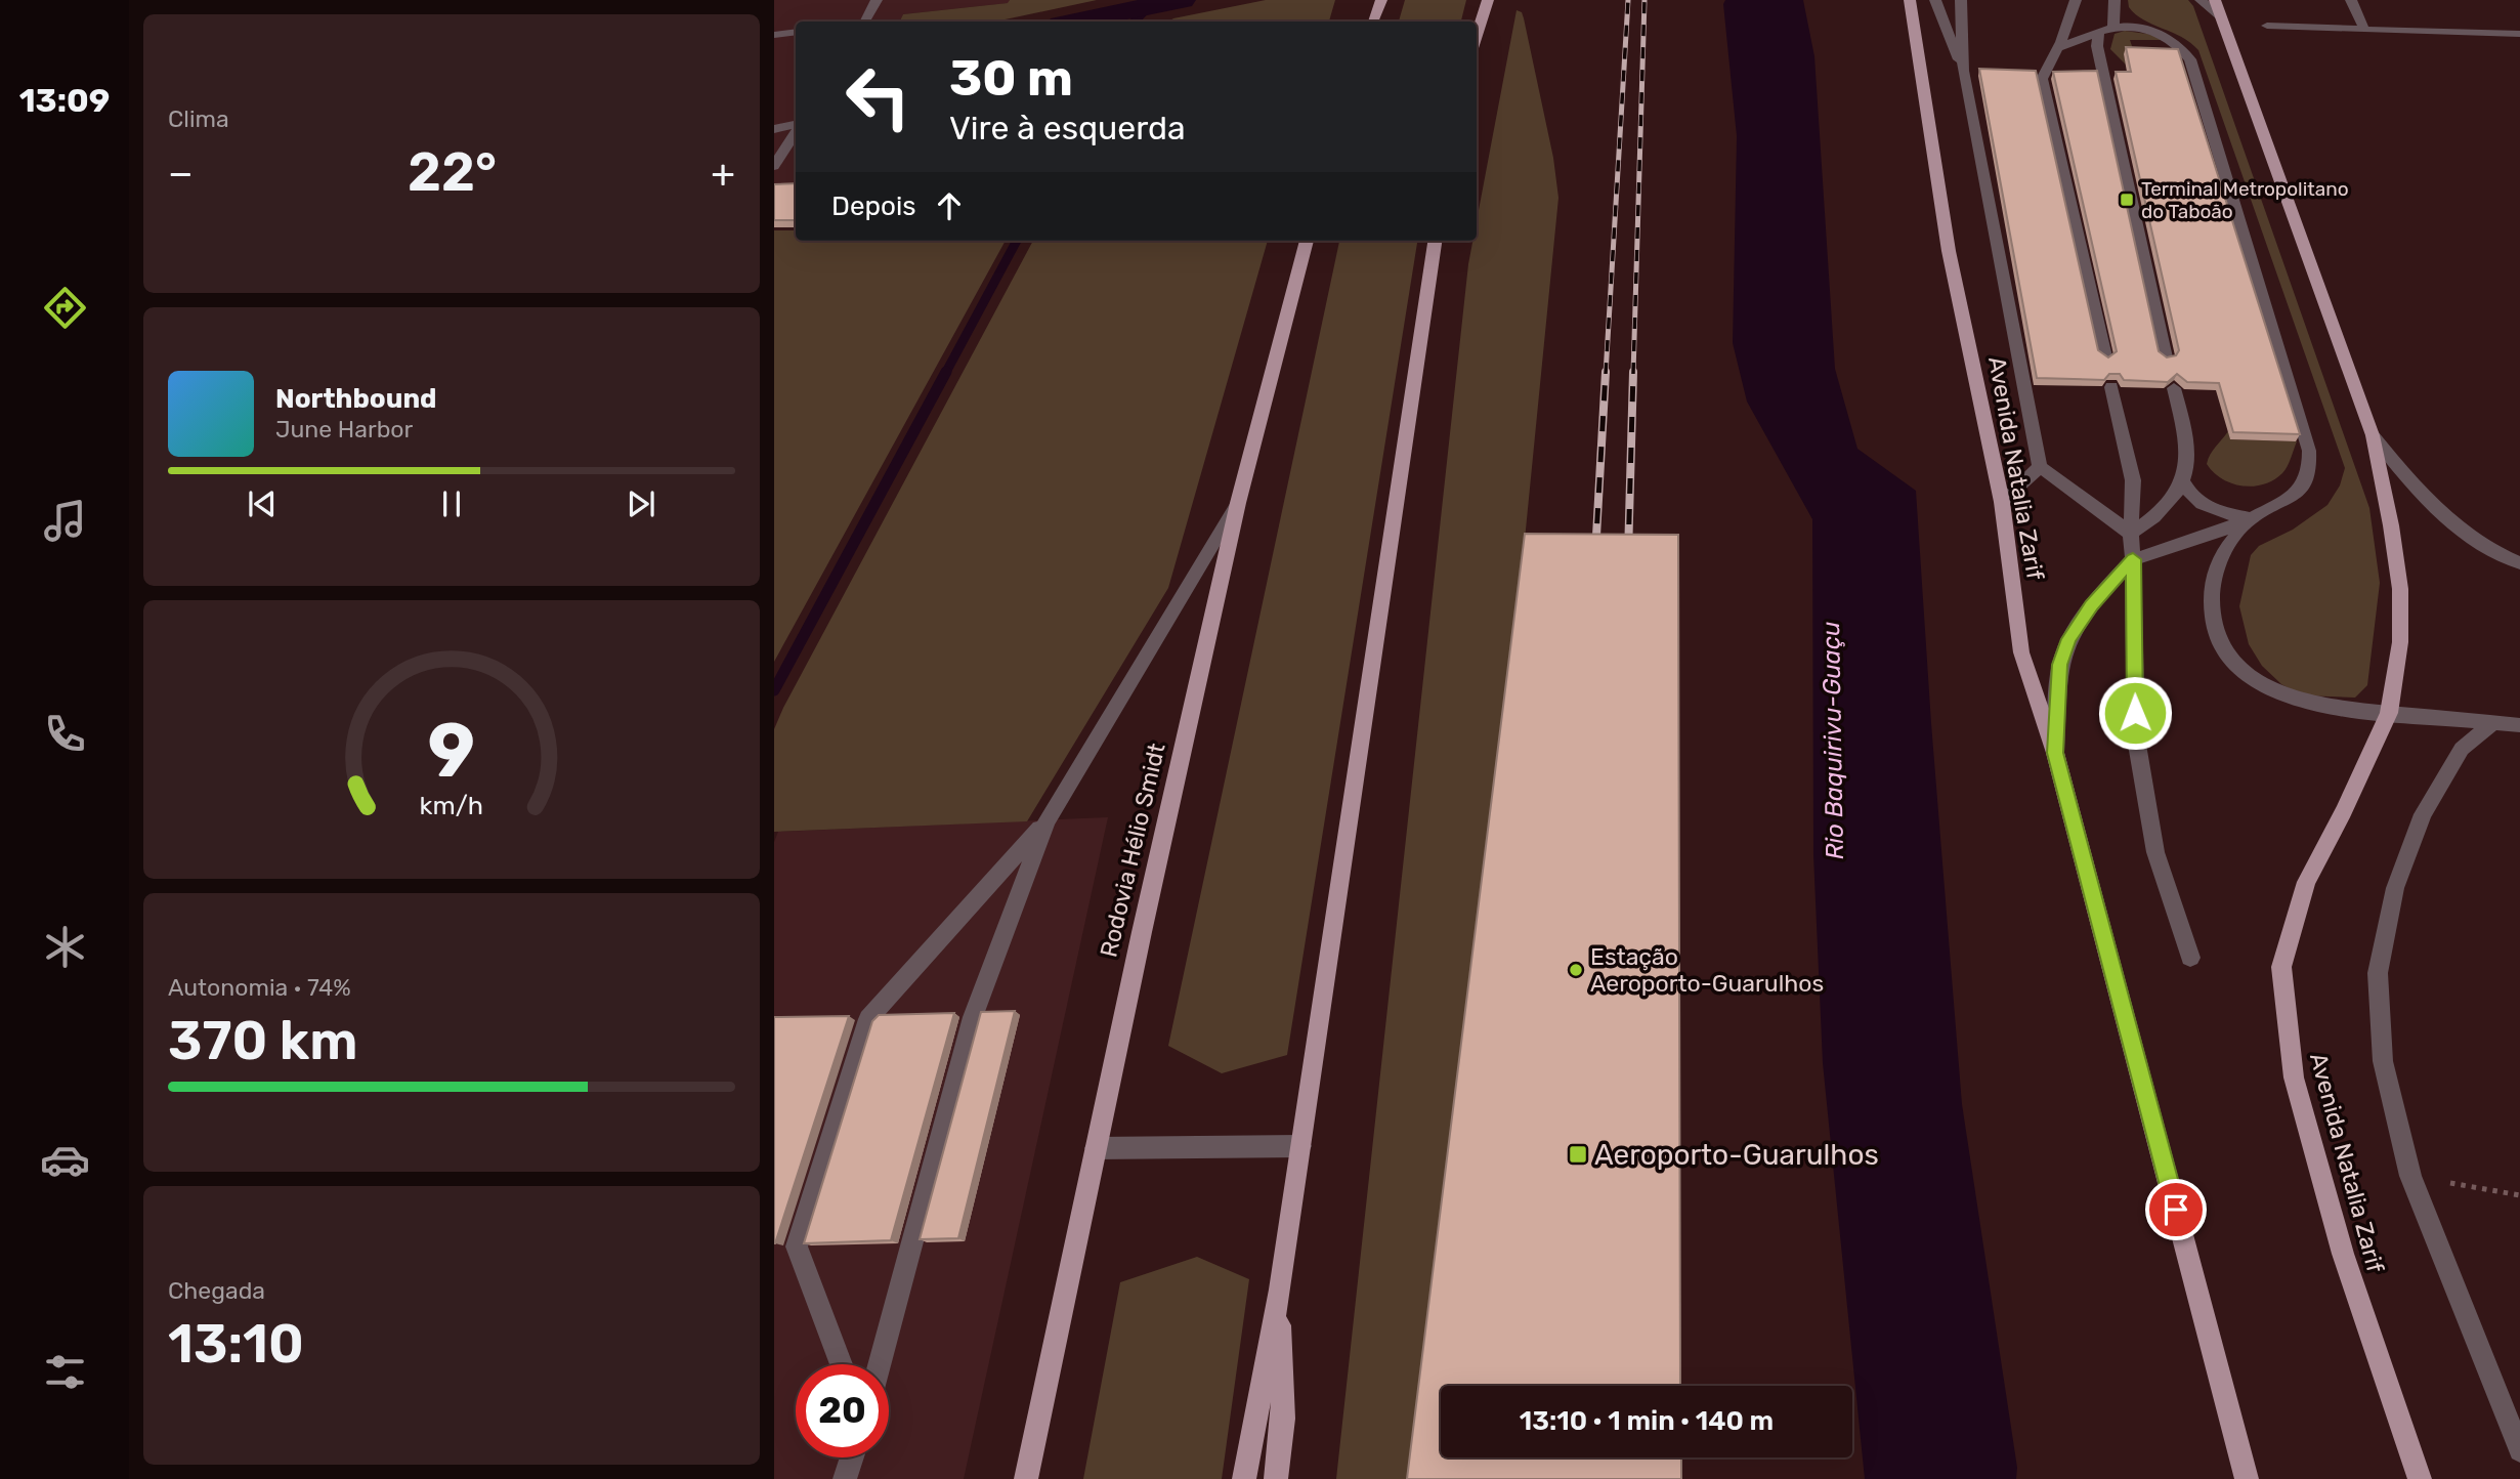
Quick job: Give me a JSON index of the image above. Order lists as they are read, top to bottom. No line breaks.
{"streets":{"main road":["Avenida Natalia Zarif","Rodovia Hélio Smidt"]},"water":["Rio Baquirivu-Guaçu"],"places":{"transit":["Terminal Metropolitano do Taboão","Aeroporto-Guarulhos"],"other":["Estação Aeroporto-Guarulhos"]},"page":{"tabs":"13:09","tile":["Clima",["Autonomia · 74%","370 km"],["Chegada","13:10"]],"turn":["30 m","Vire à esquerda"],"heat":["−","22°","+"],"then":"Depois","song":["Northbound","June Harbor"],"limit":"20","trip":"13:10 · 1 min · 140 m","gauge":["9","km/h"]}}
